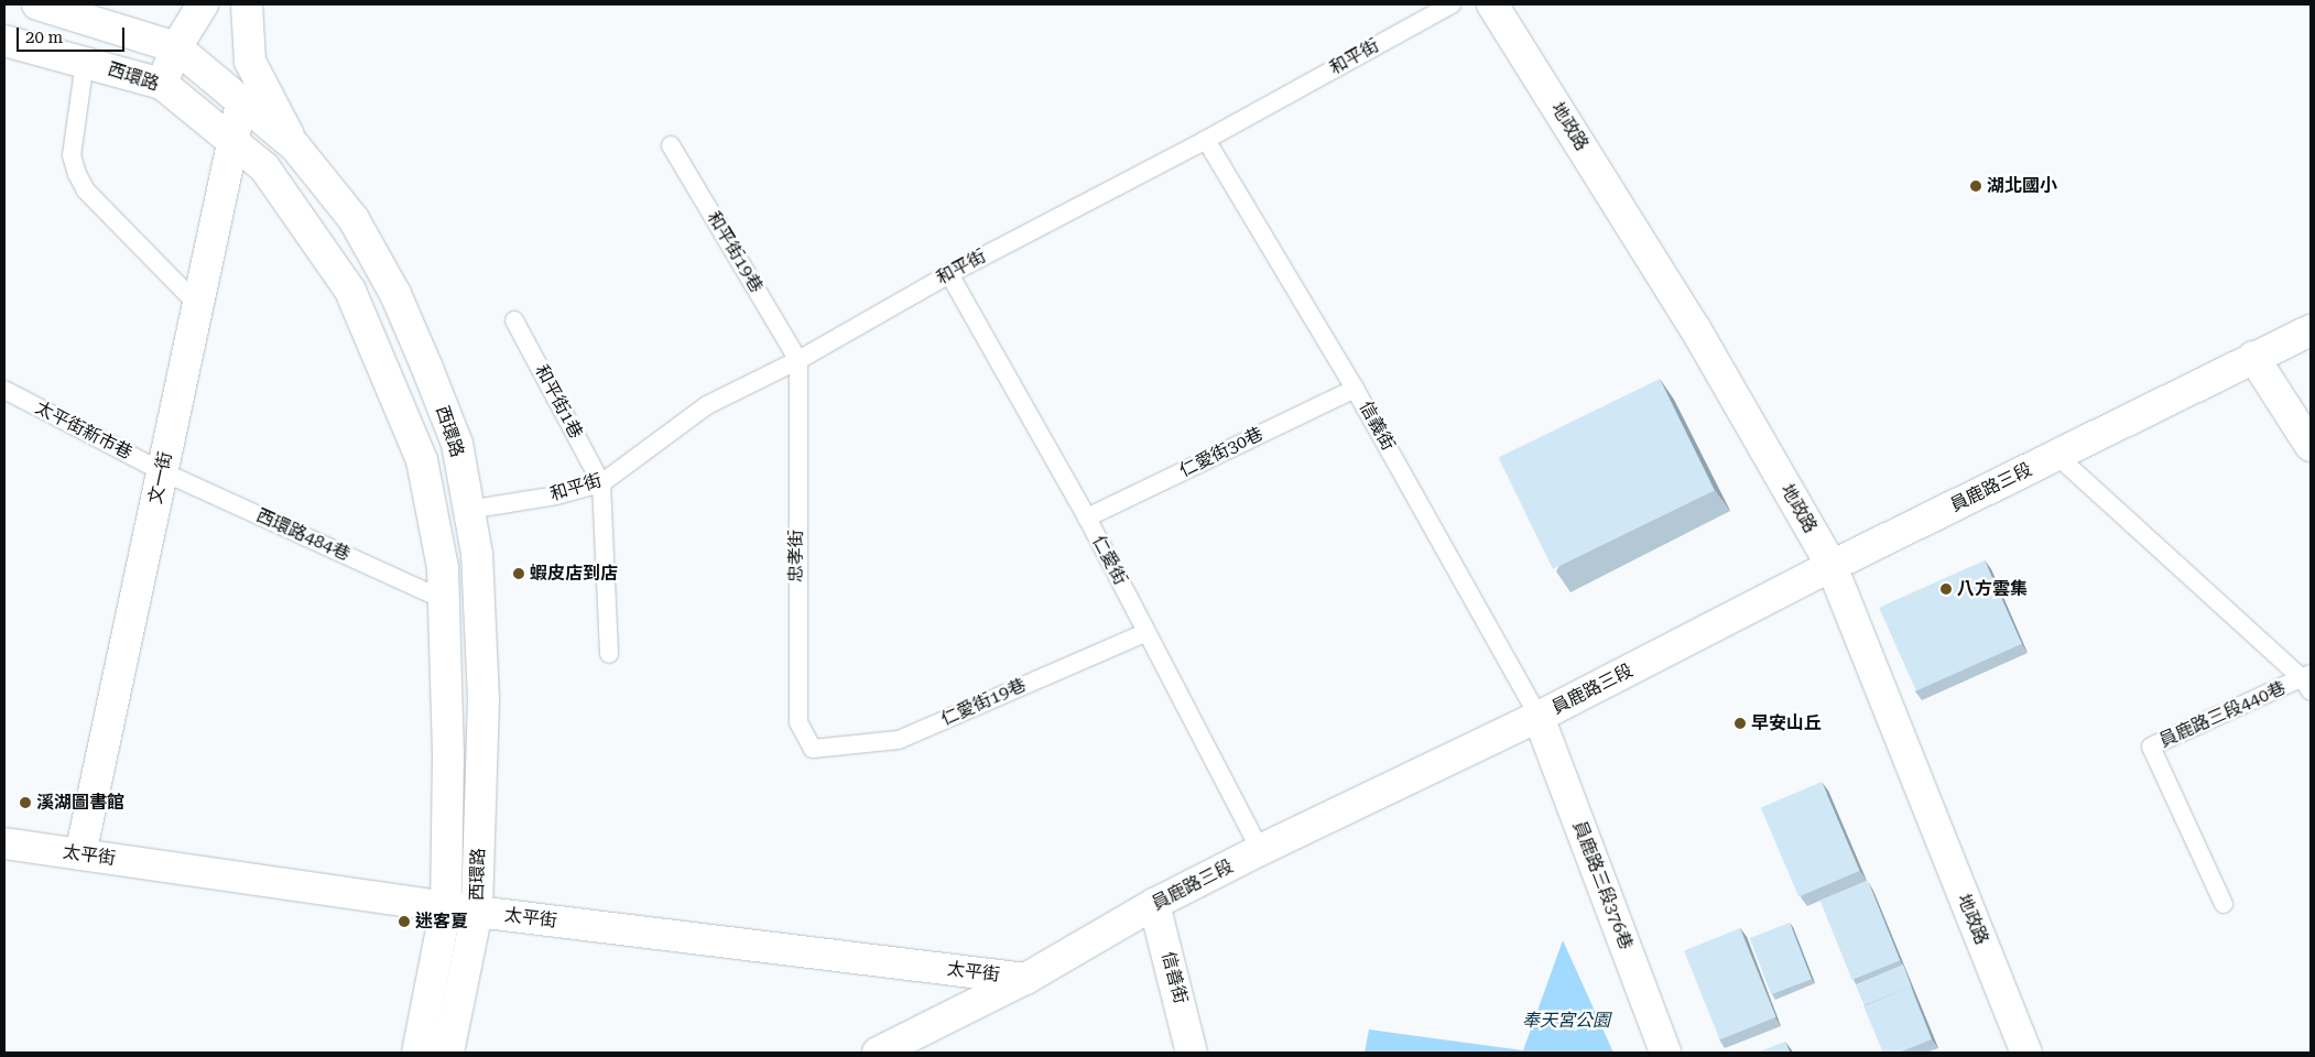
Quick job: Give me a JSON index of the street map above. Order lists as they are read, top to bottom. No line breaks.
{"streets":{"street":["西環路","地政路","文一街","員鹿路三段","太平街","員鹿路三段376巷","信善街"],"lane":["和平街","和平街19巷","和平街1巷","信義街","太平街新市巷","仁愛街30巷","西環路484巷","忠孝街","仁愛街","仁愛街19巷","員鹿路三段440巷"]},"crossings":[["和平街","西環路"],["和平街","和平街19巷"],["和平街","和平街1巷"],["和平街","信義街"],["和平街","忠孝街"],["和平街","仁愛街"],["西環路","文一街"],["西環路","西環路484巷"],["西環路","太平街"],["地政路","員鹿路三段"],["和平街19巷","忠孝街"],["信義街","仁愛街30巷"],["信義街","員鹿路三段"],["信義街","員鹿路三段376巷"],["太平街新市巷","文一街"],["太平街新市巷","西環路484巷"],["仁愛街30巷","仁愛街"],["文一街","西環路484巷"],["文一街","太平街"],["員鹿路三段","仁愛街"],["員鹿路三段","員鹿路三段440巷"],["員鹿路三段","太平街"],["員鹿路三段","員鹿路三段376巷"],["員鹿路三段","信善街"],["忠孝街","仁愛街19巷"],["仁愛街","仁愛街19巷"]],"parks":["奉天宮公園"],"places":["湖北國小","蝦皮店到店","八方雲集","早安山丘","溪湖圖書館","迷客夏"],"scale_bar":"20 m"}
